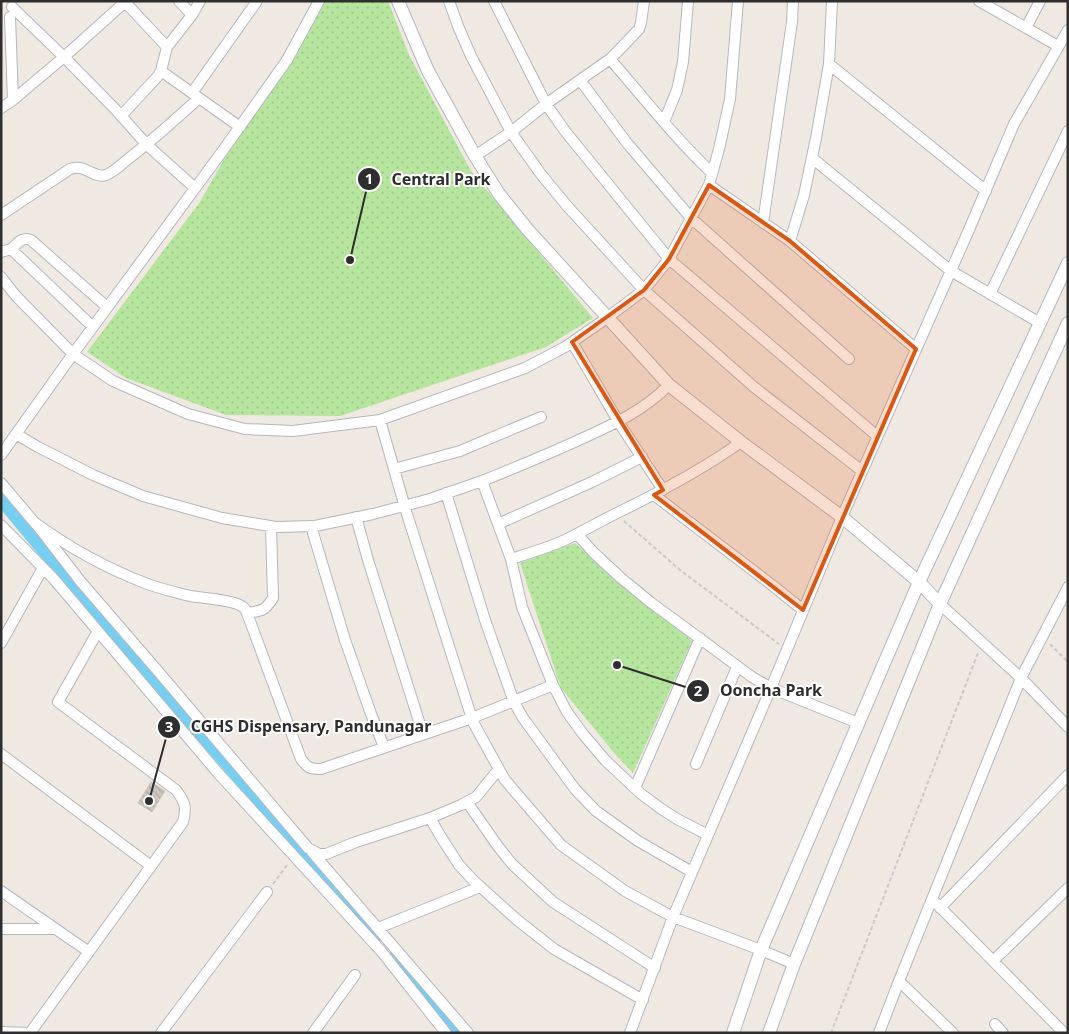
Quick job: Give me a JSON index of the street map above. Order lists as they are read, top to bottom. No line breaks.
{"places":["Central Park","Ooncha Park","CGHS Dispensary, Pandunagar"]}
